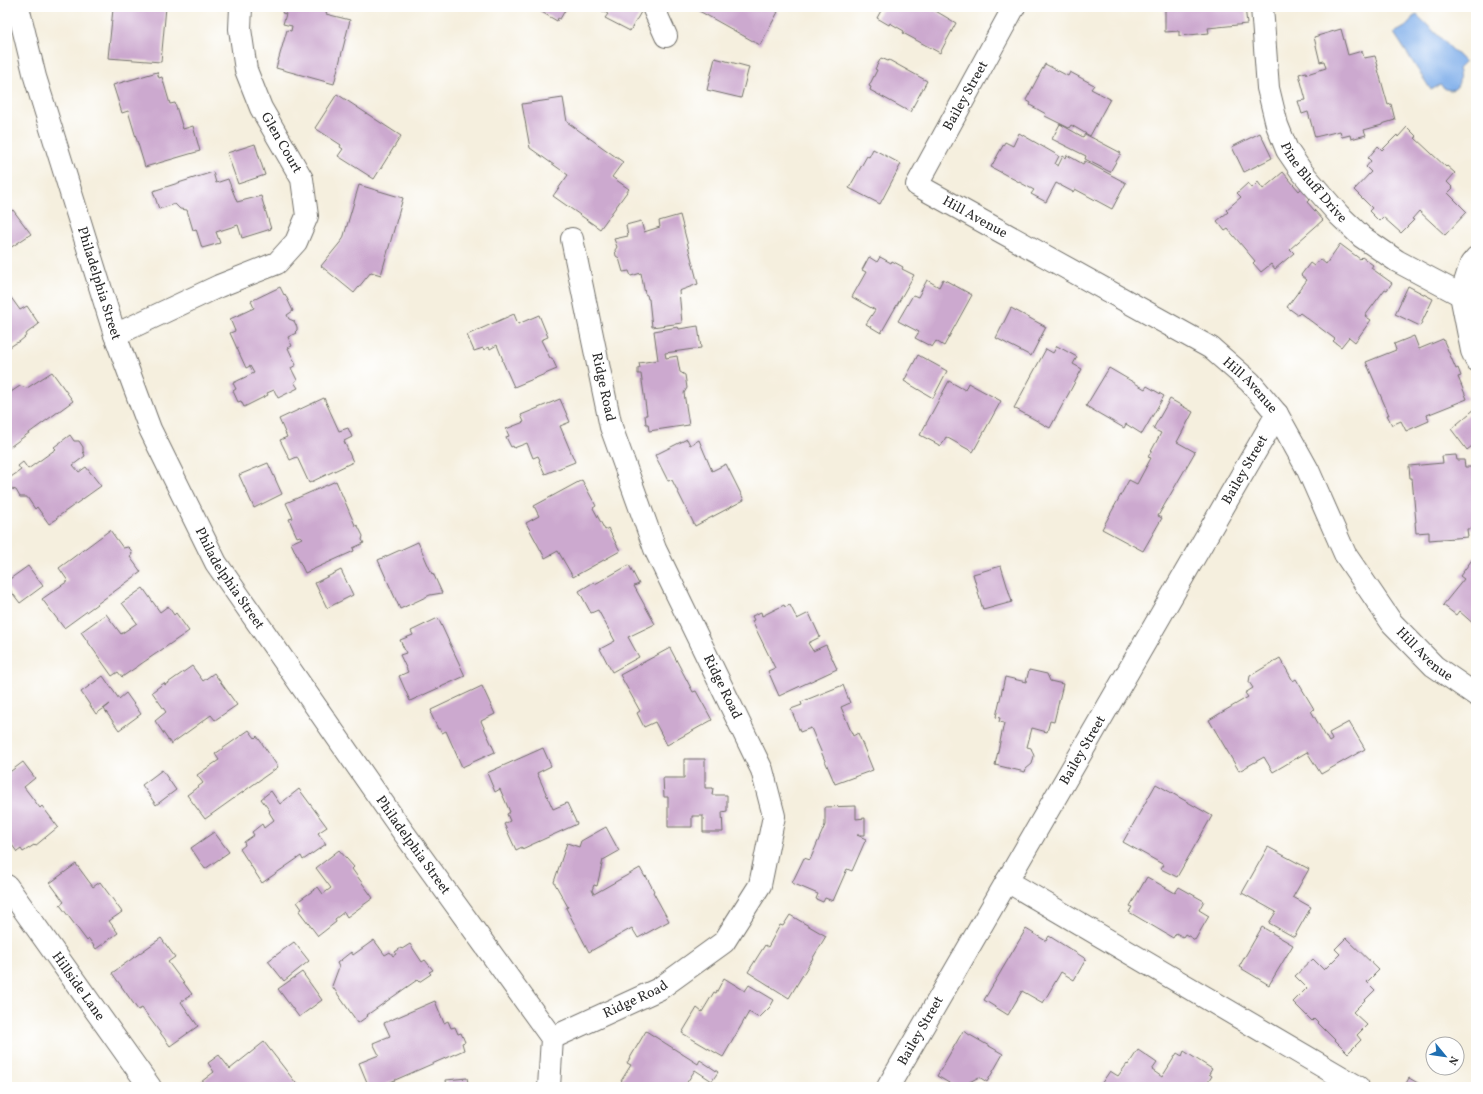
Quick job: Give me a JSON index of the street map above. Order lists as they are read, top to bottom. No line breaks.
{"streets":{"street":["Bailey Street","Glen Court","Pine Bluff Drive","Hill Avenue","Philadelphia Street","Ridge Road","Hillside Lane"]},"crossings":[["Bailey Street","Hill Avenue"],["Glen Court","Philadelphia Street"],["Philadelphia Street","Ridge Road"]],"north":"bottom right"}
